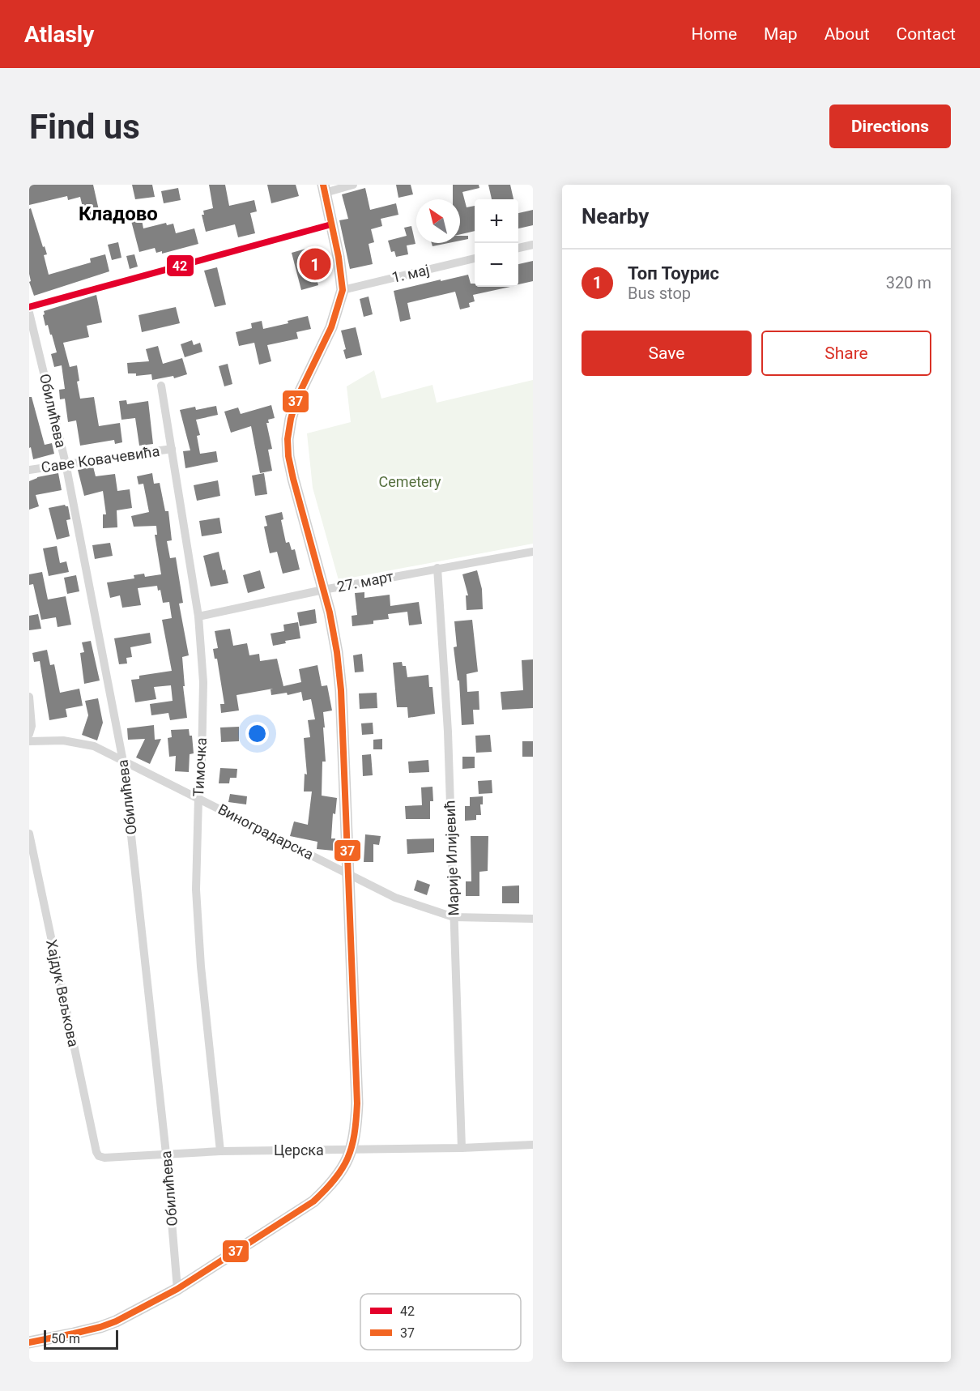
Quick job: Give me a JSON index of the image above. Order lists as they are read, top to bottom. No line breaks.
{"streets":{"street":["1. мај","Обилићева","Саве Ковачевића","27. март","Тимочка","Виноградарска","Марије Илијевић","Хајдук Вељкова","Церска"]},"crossings":[["Обилићева","Саве Ковачевића"],["Обилићева","Виноградарска"],["Обилићева","Церска"],["Саве Ковачевића","Тимочка"],["27. март","Тимочка"],["27. март","Марије Илијевић"],["Тимочка","Виноградарска"],["Тимочка","Церска"],["Виноградарска","Марије Илијевић"],["Марије Илијевић","Церска"],["Хајдук Вељкова","Церска"]],"districts":["Кладово"],"parks":["Cemetery"],"lines":["transit line 37","transit line 42"],"legend":["42","37"],"scale_bar":"50 m","north":"top left","page":{"header":"Atlasly","nav":["Home","Map","About","Contact"],"buttons":["Directions",["Save","Share"]],"title":"Find us","heading":"Nearby","map_buttons":["+","−"],"pins":"1","list":[{"mark":"1","name":"Топ Тоурис","note":"Bus stop","value":"320 m"}],"scale":"50 m"}}
